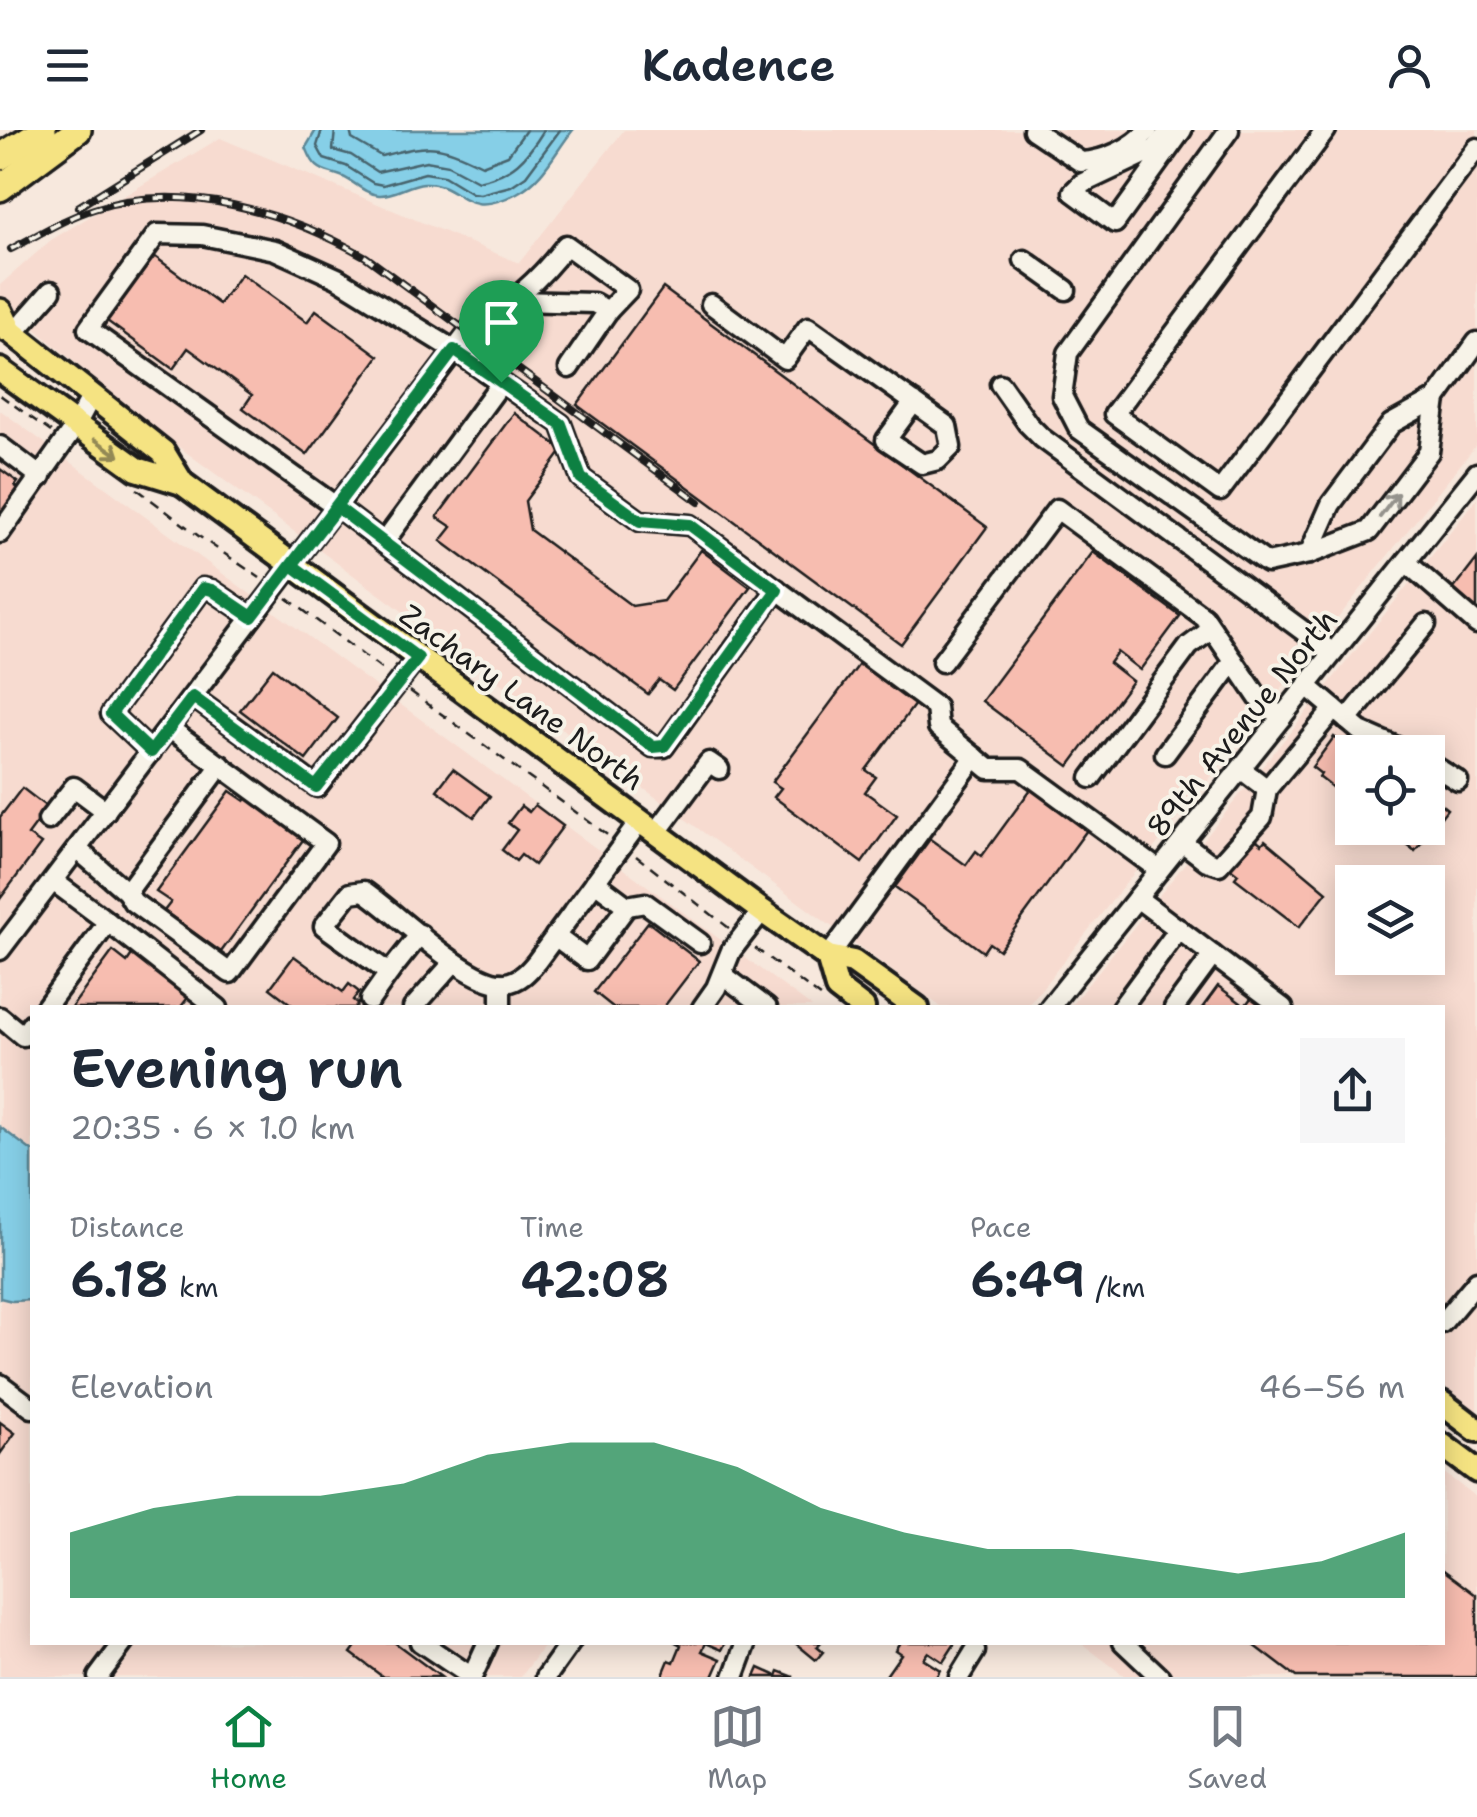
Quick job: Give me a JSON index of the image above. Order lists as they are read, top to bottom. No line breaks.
{"streets":{"main road":["Zachary Lane North"],"street":["89th Avenue North"]},"page":{"header":"Kadence","heading":["Evening run","20:35 · 6 × 1.0 km"],"stats":[["Distance","6.18 km"],["Time","42:08"],["Pace","6:49 /km"]],"chart":["Elevation","46–56 m"],"tabs":["Home","Map","Saved"]}}
